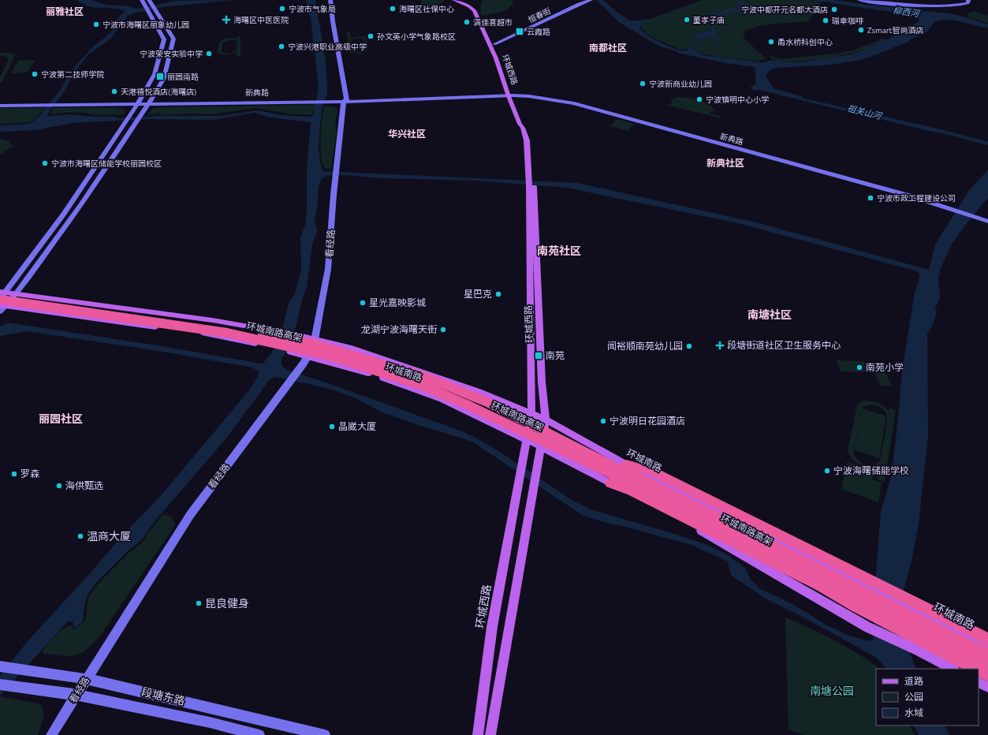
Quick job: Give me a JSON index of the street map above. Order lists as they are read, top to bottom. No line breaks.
{"streets":{"highway":["环城南路高架"],"main road":["恒春街","环城西路","新典路","看经路","环城南路","段塘东路"]},"crossings":[["恒春街","环城西路"],["环城西路","新典路"],["环城西路","环城南路"],["新典路","看经路"],["看经路","环城南路"],["看经路","段塘东路"],["环城南路高架","环城南路"]],"districts":["丽雅社区","南都社区","华兴社区","新典社区","南苑社区","南塘社区","丽园社区"],"water":["柳西河","祖关山河"],"parks":["南塘公园"],"places":{"other":["宁波市气象局","海曙区社保中心","宁波中都开元名都大酒店","董孝子庙","瑞幸咖啡","满佳喜超市","宁波市海曙区丽象幼儿园","Zsmart智尚酒店","孙文英小学气象路校区","甬水桥科创中心","宁波兴港职业高级中学","宁波荣安实验中学","宁波第二技师学院","宁波新商业幼儿园","天港禧悦酒店(海曙店)","宁波镇明中心小学","宁波市海曙区储能学校丽园校区","宁波市政工程建设公司","星巴克","星光嘉映影城","龙湖宁波海曙天街","闻裕顺南苑幼儿园","南苑小学","宁波明日花园酒店","晶崴大厦","宁波海曙储能学校","罗森","海供甄选","温商大厦","昆良健身"],"health":["海曙区中医医院","段塘街道社区卫生服务中心"],"transit":["云霞路","丽园南路","南苑"]},"legend":["道路","公园","水域"]}
